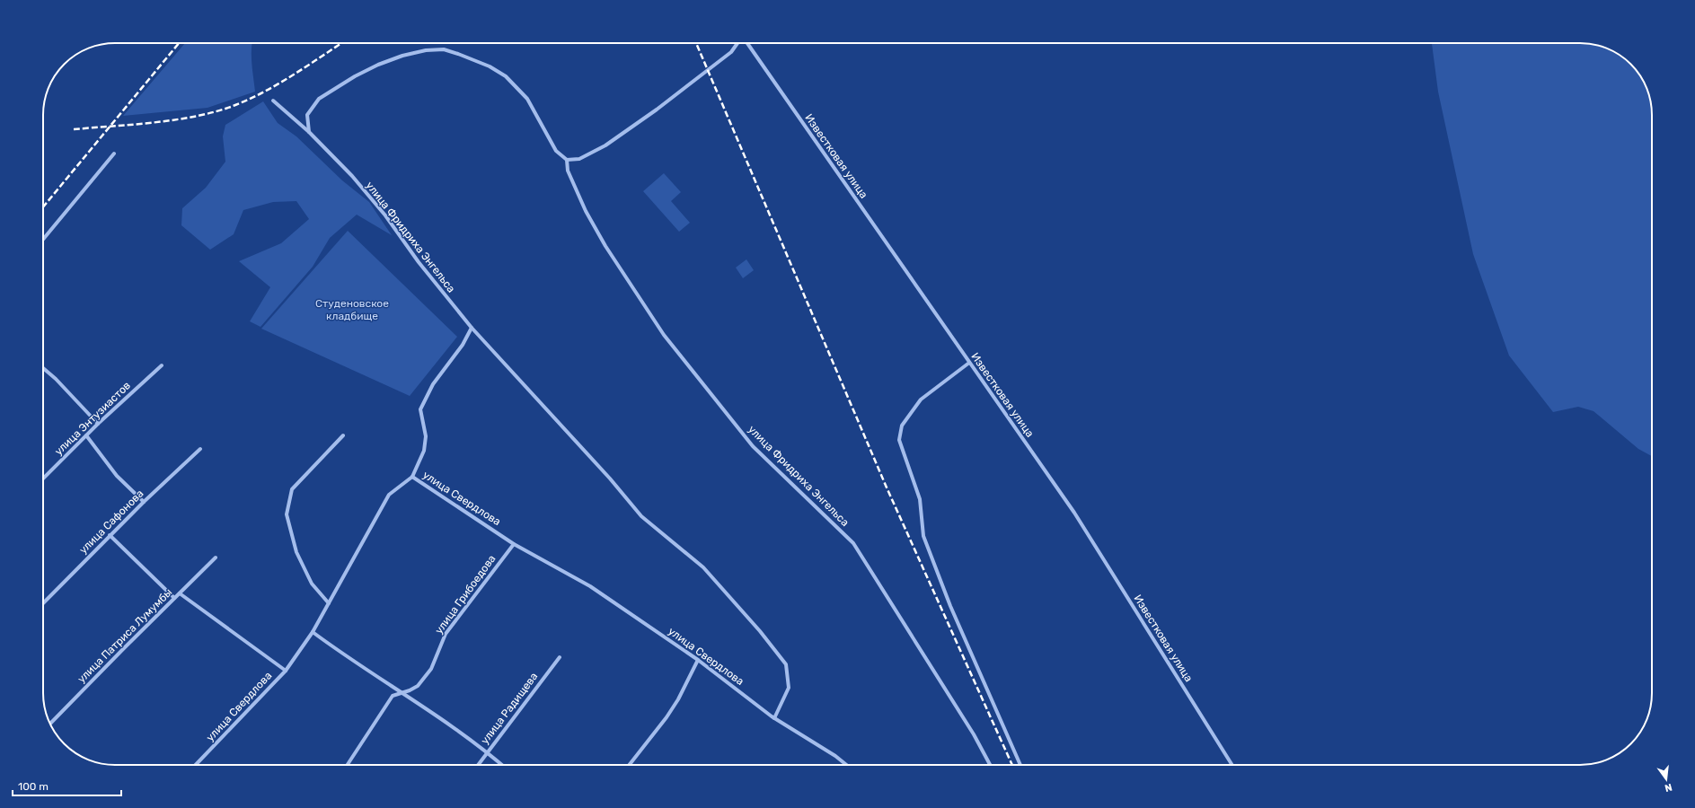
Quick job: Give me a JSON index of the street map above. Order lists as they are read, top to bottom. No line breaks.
{"streets":{"street":["Известковая улица","улица Фридриха Энгельса","улица Энтузиастов","улица Свердлова","улица Сафонова","улица Грибоедова","улица Патриса Лумумбы","улица Радищева"]},"crossings":[["улица Свердлова","улица Грибоедова"]],"parks":["Студеновское кладбище"],"scale_bar":"100 m","north":"bottom"}
